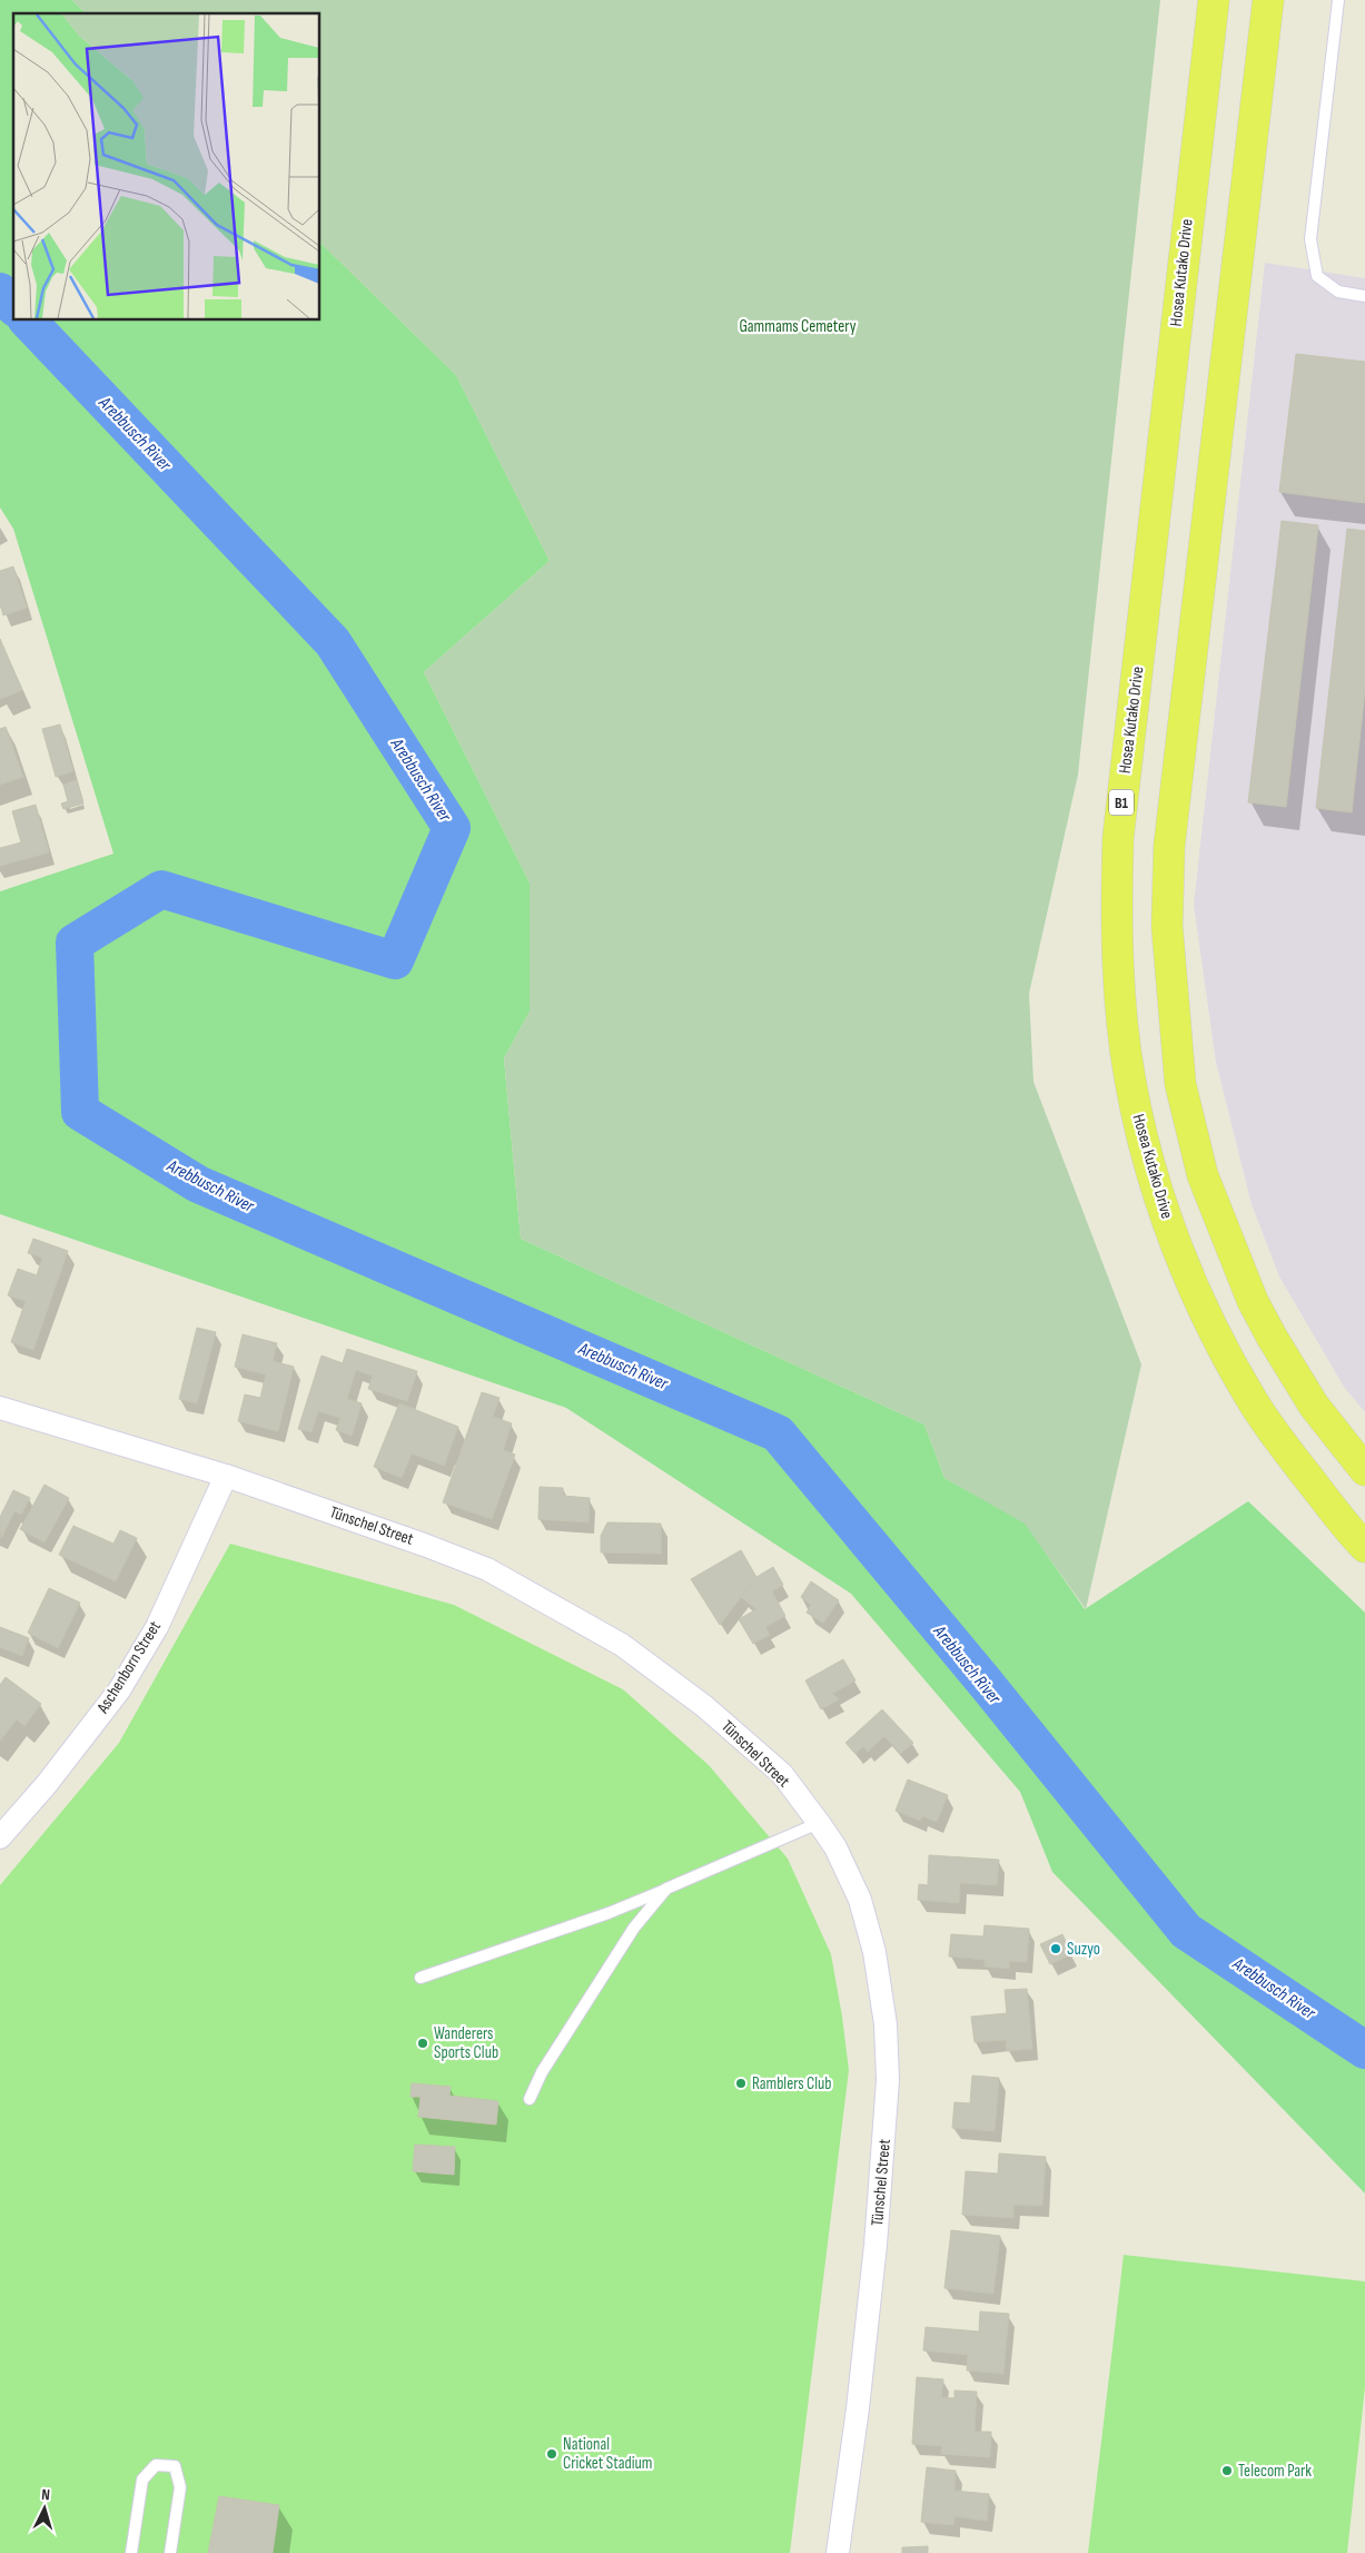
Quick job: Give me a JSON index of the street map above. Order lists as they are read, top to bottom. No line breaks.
{"streets":{"main road":["Hosea Kutako Drive","B1"],"street":["Tünschel Street","Aschenborn Street"]},"crossings":[["Tünschel Street","Aschenborn Street"]],"water":["Arebbusch River"],"parks":["Gammams Cemetery"],"places":["Suzyo","Wanderers Sports Club","Ramblers Club","National Cricket Stadium","Telecom Park"],"north":"top"}
